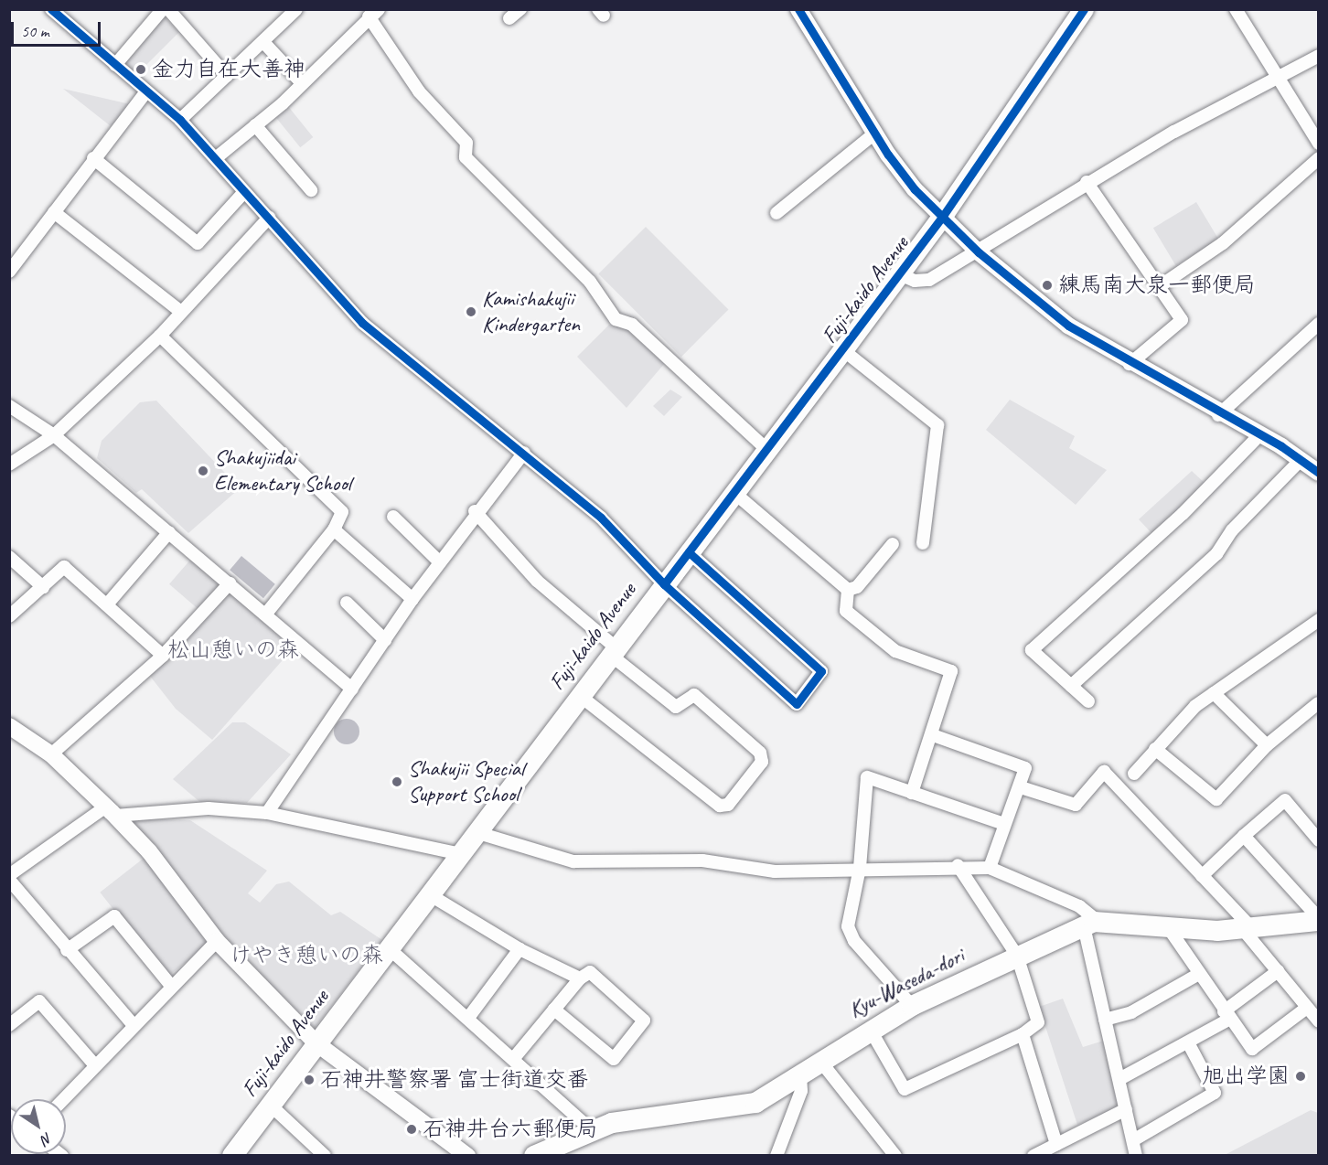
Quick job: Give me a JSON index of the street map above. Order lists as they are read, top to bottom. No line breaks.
{"streets":{"main road":["Fuji-kaido Avenue","Kyu-Waseda-dori"]},"parks":["松山憩いの森","けやき憩いの森"],"places":["金力自在大善神","練馬南大泉一郵便局","Kamishakujii Kindergarten","Shakujiidai Elementary School","Shakujii Special Support School","旭出学園","石神井警察署 富士街道交番","石神井台六郵便局"],"scale_bar":"50 m","north":"bottom right"}
